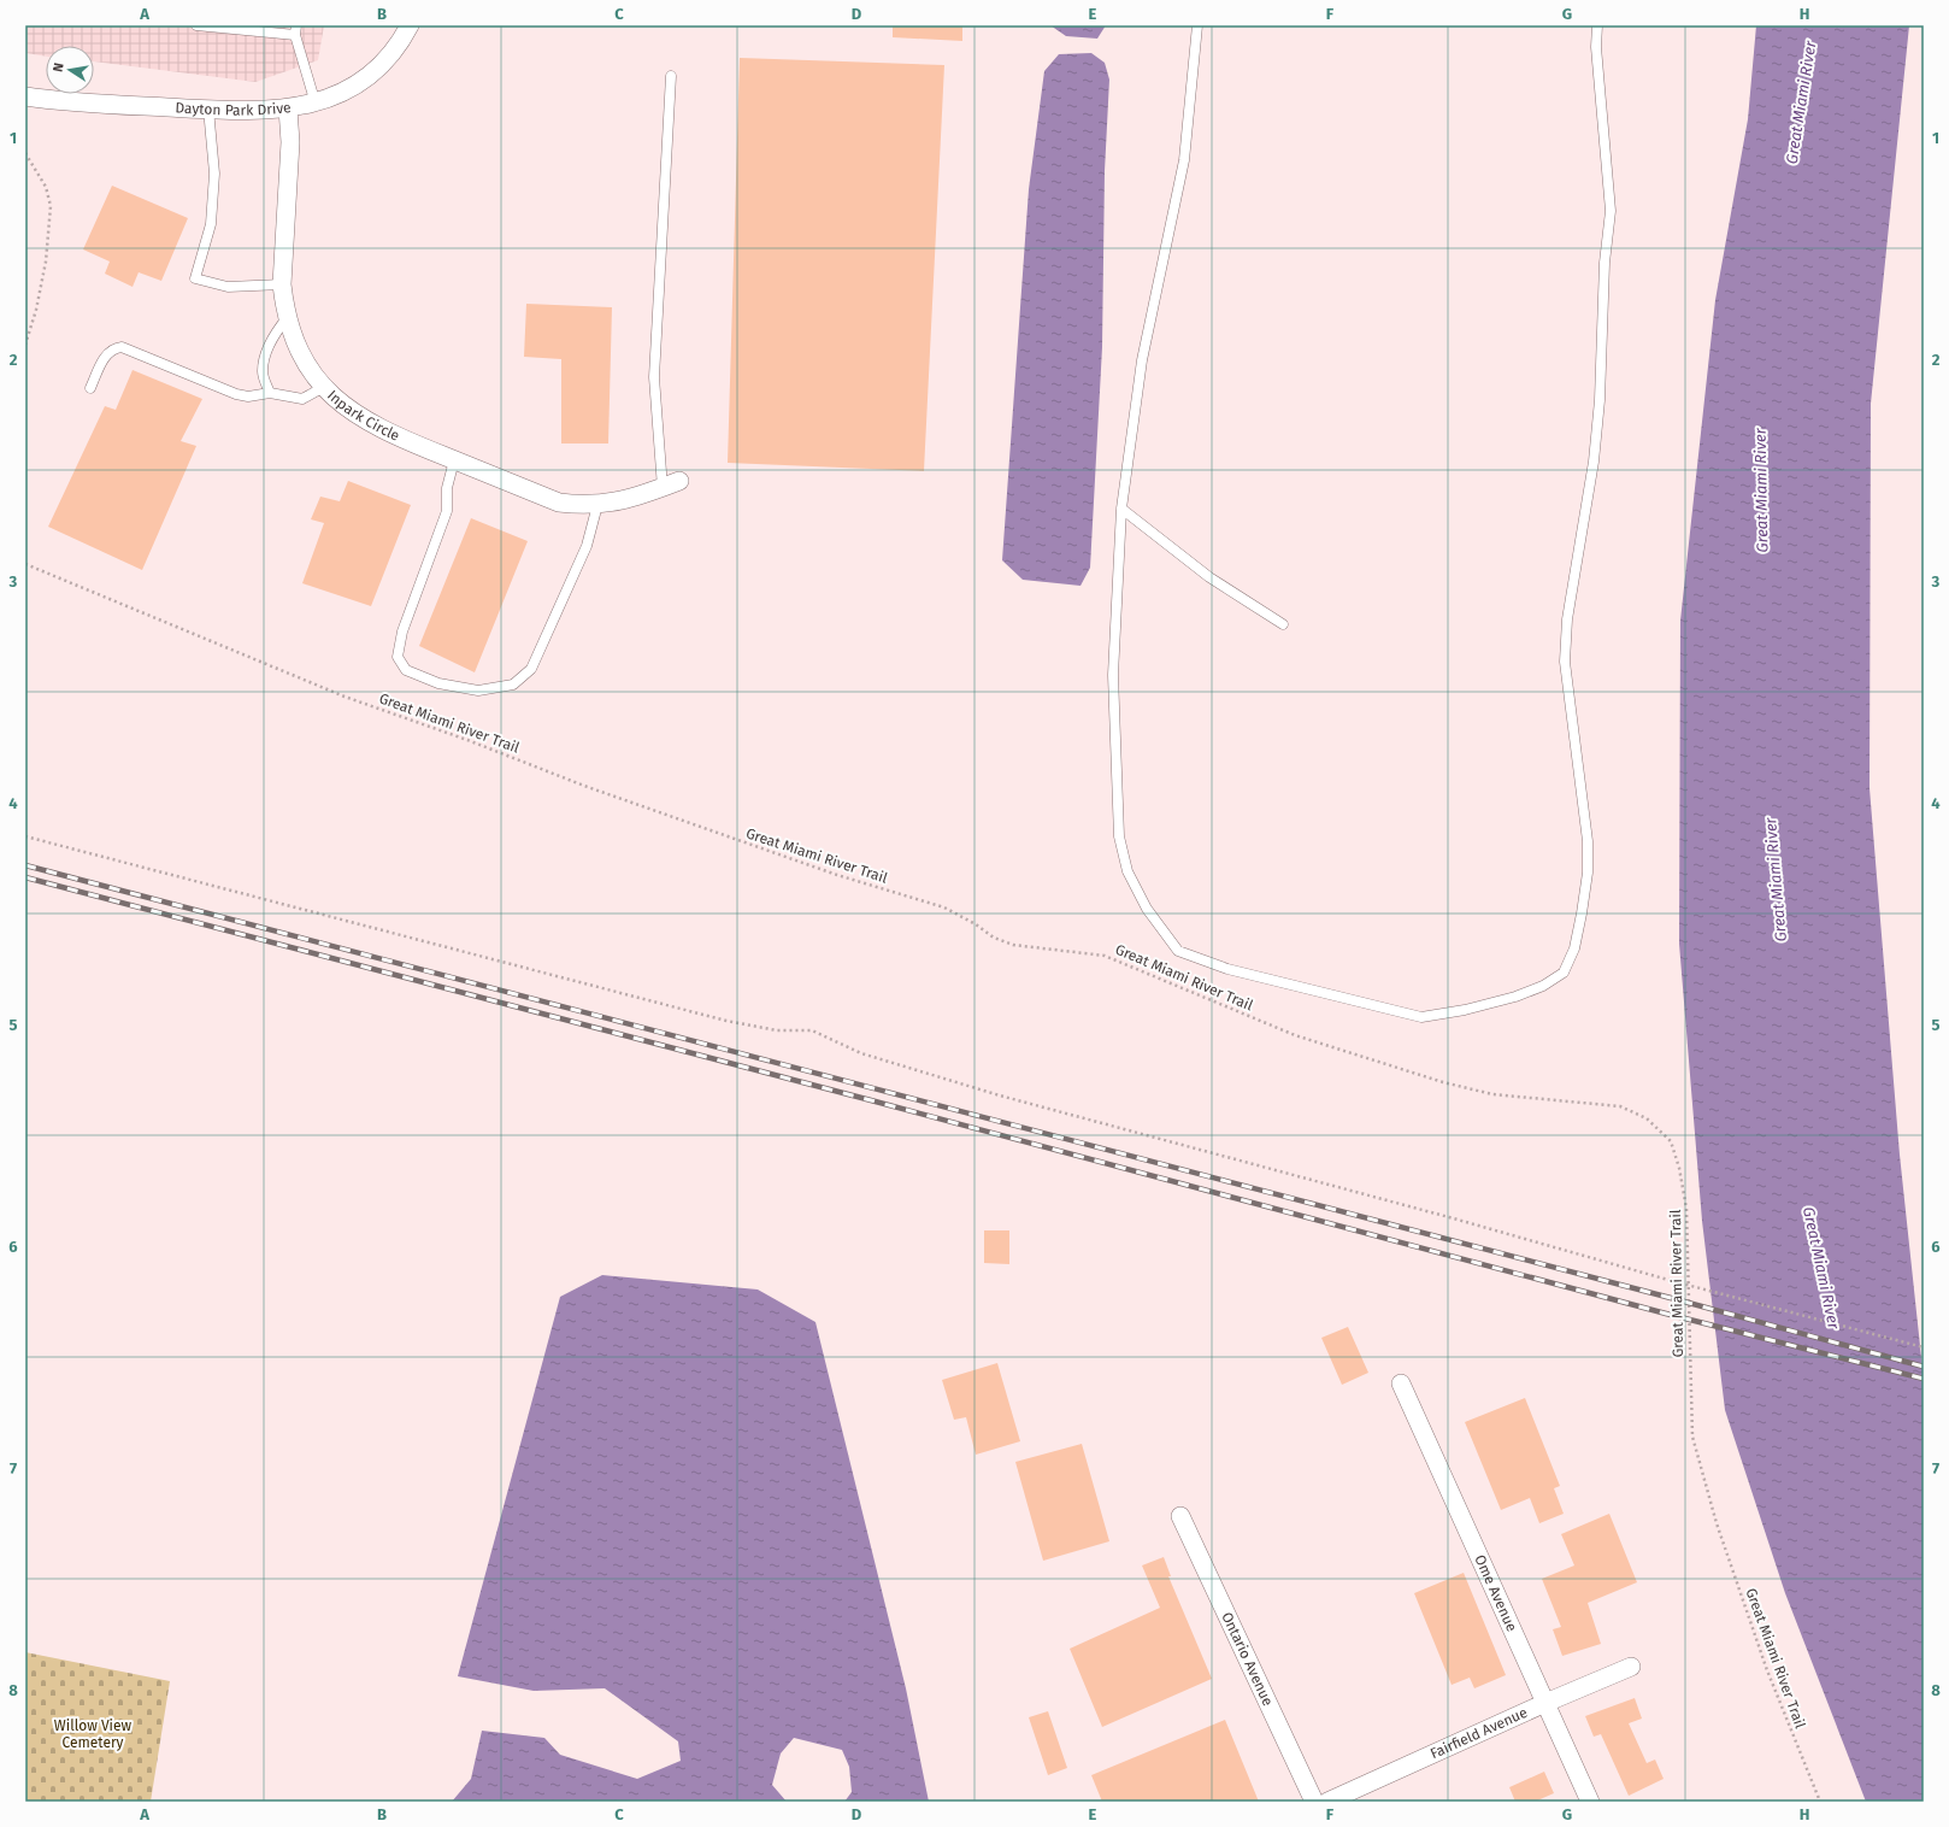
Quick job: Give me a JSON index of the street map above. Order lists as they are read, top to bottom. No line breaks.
{"streets":{"street":["Dayton Park Drive","Inpark Circle","Ome Avenue","Ontario Avenue","Fairfield Avenue"],"path":["Great Miami River Trail"]},"crossings":[["Dayton Park Drive","Inpark Circle"],["Ome Avenue","Fairfield Avenue"]],"water":["Great Miami River"],"parks":["Willow View Cemetery"],"north":"left","grid":{"columns":["A","B","C","D","E","F","G","H"],"rows":["1","2","3","4","5","6","7","8"]}}
